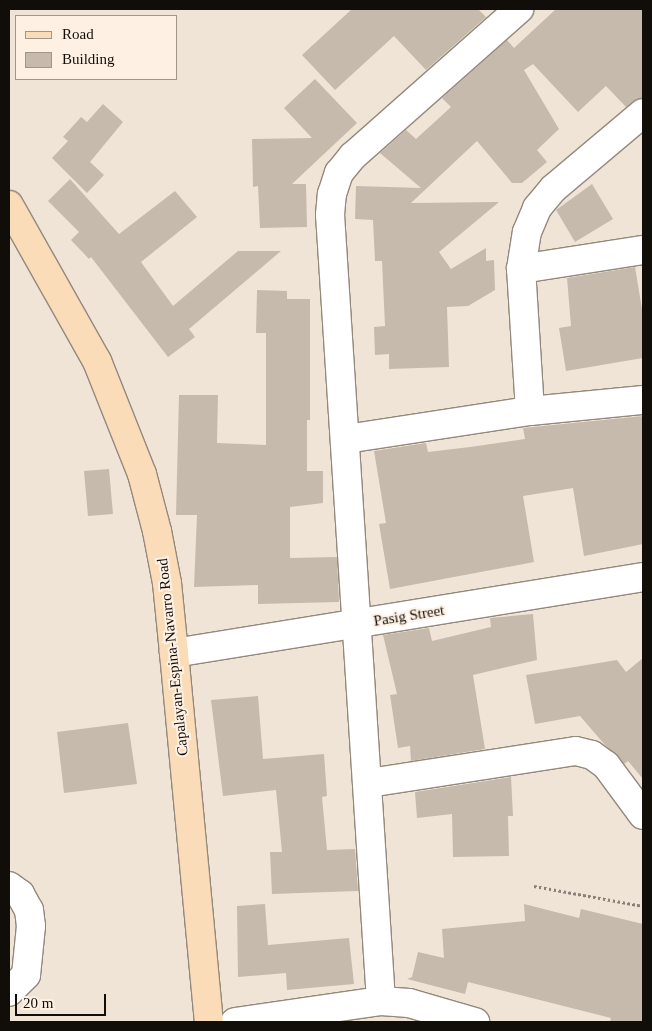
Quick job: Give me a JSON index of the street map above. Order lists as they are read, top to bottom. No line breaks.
{"streets":{"main road":["Capalayan-Espina-Navarro Road"],"street":["Pasig Street"]},"crossings":[["Pasig Street","Capalayan-Espina-Navarro Road"]],"legend":["Road","Building"],"scale_bar":"20 m"}
